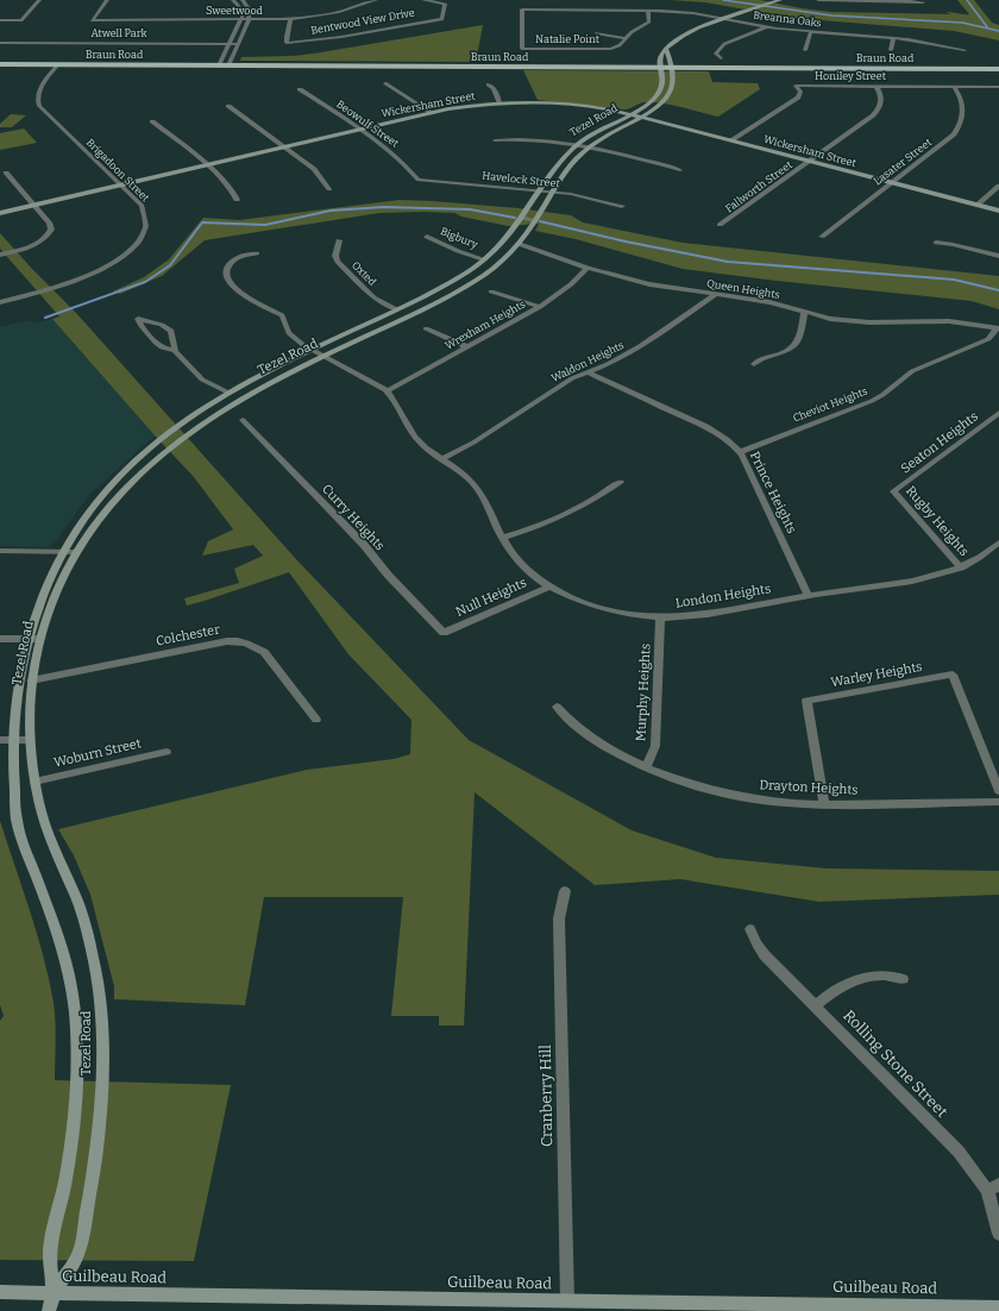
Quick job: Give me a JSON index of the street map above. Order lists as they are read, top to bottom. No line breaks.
{"streets":{"main road":["Braun Road","Wickersham Street","Tezel Road","Guilbeau Road"],"street":["Sweetwood","Breanna Oaks","Bentwood View Drive","Atwell Park","Natalie Point","Honiley Street","Beowulf Street","Lasater Street","Brigadoon Street","Havelock Street","Fallworth Street","Bigbury","Oxted","Queen Heights","Wrexham Heights","Waldon Heights","Cheviot Heights","Seaton Heights","Prince Heights","Curry Heights","Rugby Heights","London Heights","Null Heights","Colchester","Warley Heights","Murphy Heights","Woburn Street","Drayton Heights","Rolling Stone Street","Cranberry Hill"]},"crossings":[["Sweetwood","Bentwood View Drive"],["Breanna Oaks","Natalie Point"],["Braun Road","Tezel Road"],["Braun Road","Brigadoon Street"],["Honiley Street","Wickersham Street"],["Honiley Street","Lasater Street"],["Honiley Street","Fallworth Street"],["Wickersham Street","Tezel Road"],["Wickersham Street","Beowulf Street"],["Wickersham Street","Lasater Street"],["Wickersham Street","Brigadoon Street"],["Wickersham Street","Fallworth Street"],["Tezel Road","Havelock Street"],["Tezel Road","Bigbury"],["Tezel Road","Oxted"],["Tezel Road","Queen Heights"],["Tezel Road","Colchester"],["Tezel Road","Woburn Street"],["Tezel Road","Guilbeau Road"],["Beowulf Street","Havelock Street"],["Queen Heights","Wrexham Heights"],["Queen Heights","Waldon Heights"],["Queen Heights","Cheviot Heights"],["Wrexham Heights","London Heights"],["Waldon Heights","Prince Heights"],["Waldon Heights","London Heights"],["Cheviot Heights","Prince Heights"],["Seaton Heights","Rugby Heights"],["Prince Heights","London Heights"],["Curry Heights","Null Heights"],["Rugby Heights","London Heights"],["London Heights","Null Heights"],["London Heights","Murphy Heights"],["Warley Heights","Drayton Heights"],["Murphy Heights","Drayton Heights"],["Cranberry Hill","Guilbeau Road"]]}
